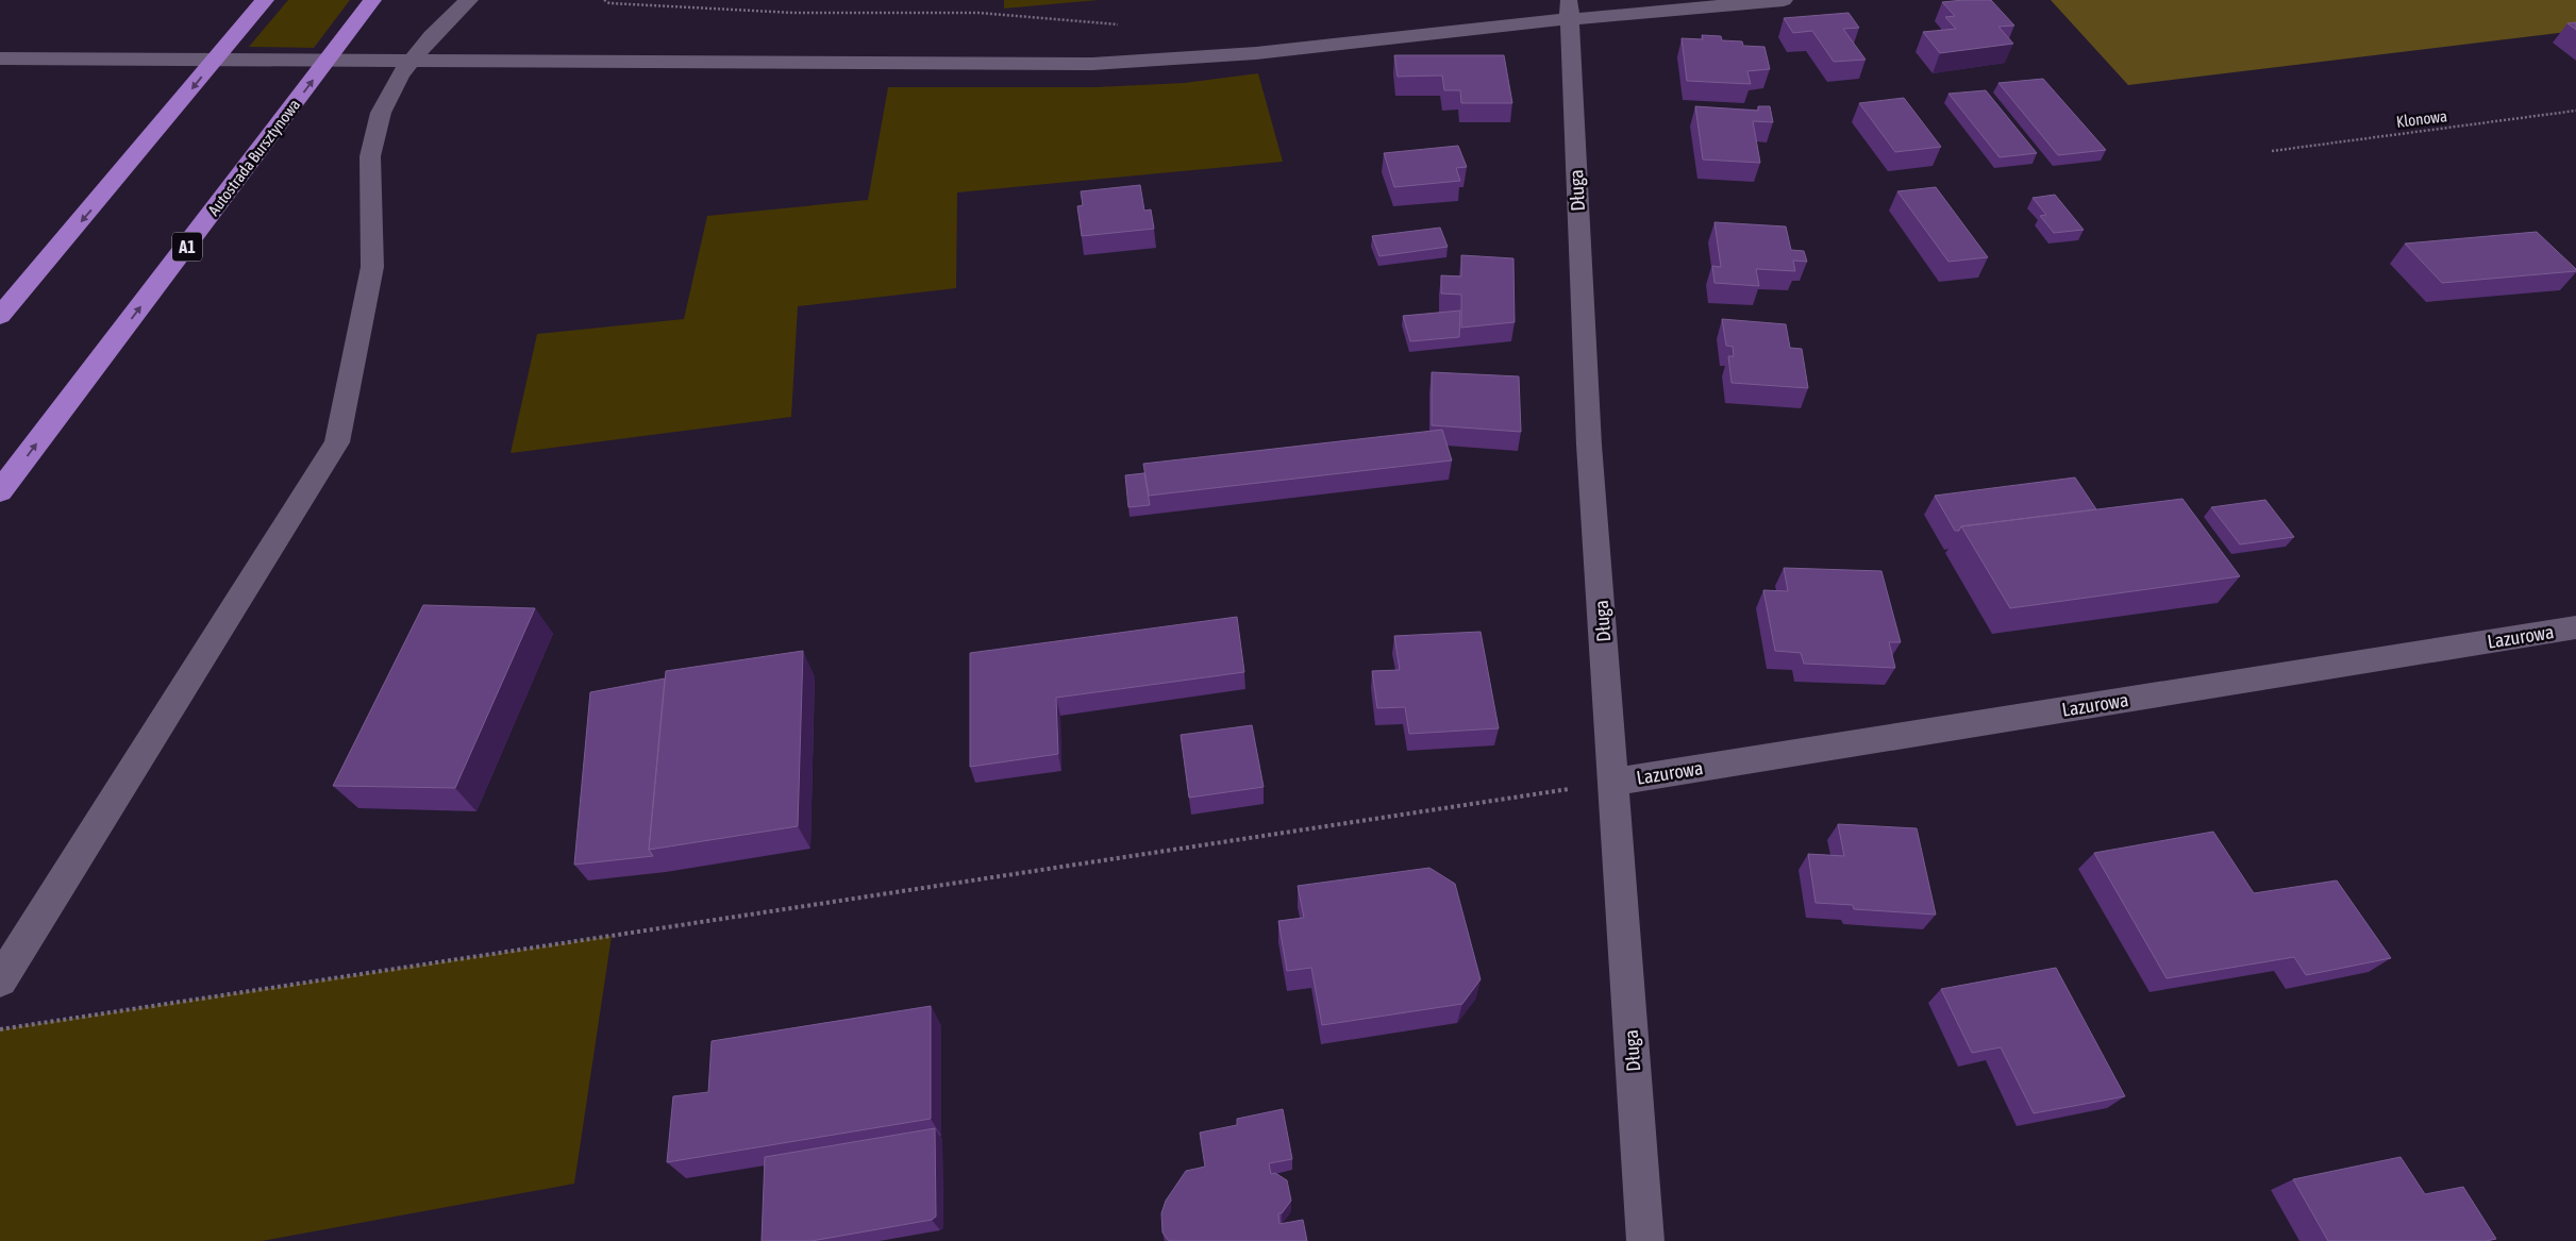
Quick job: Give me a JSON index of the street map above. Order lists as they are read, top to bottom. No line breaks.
{"streets":{"highway":["Autostrada Bursztynowa","A1"],"street":["Długa","Lazurowa"],"path":["Klonowa"]},"crossings":[["Długa","Lazurowa"]]}
